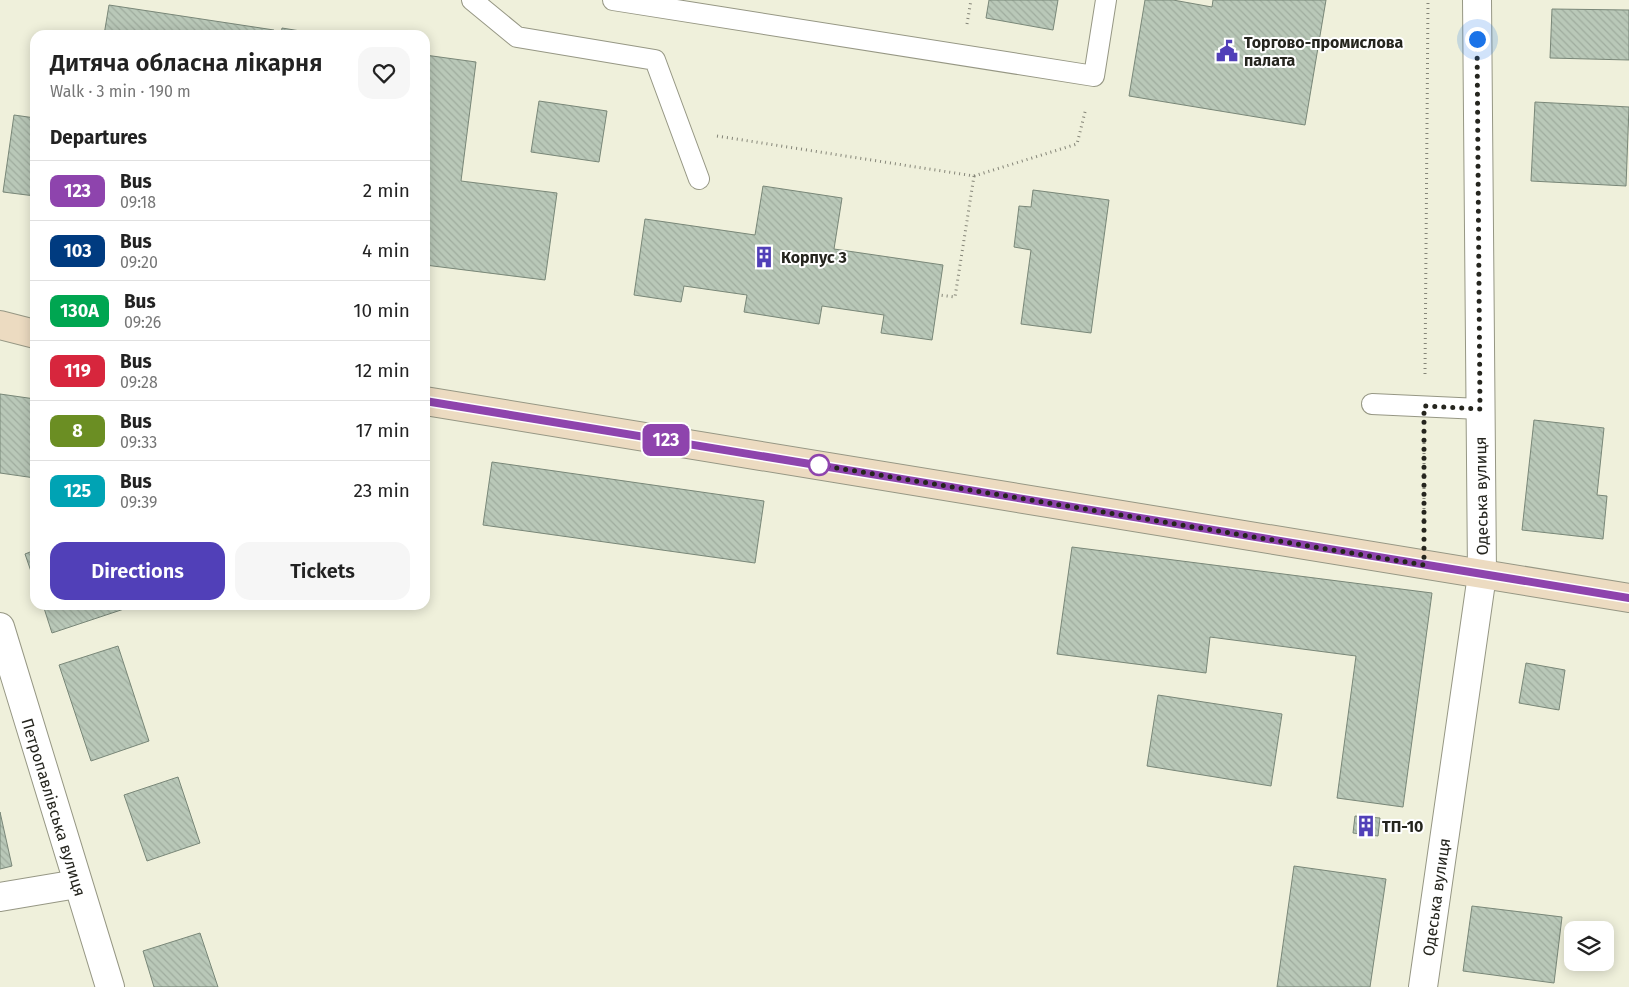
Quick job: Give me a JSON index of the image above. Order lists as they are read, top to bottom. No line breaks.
{"streets":{"street":["Одеська вулиця","Петропавлівська вулиця"]},"places":{"public building":["Торгово-промислова палата"],"building":["Корпус 3","ТП-10"]},"lines":["bus line 123"],"page":{"on_map":"123","heading":[["Дитяча обласна лікарня","Walk · 3 min · 190 m"],"Departures"],"list":[{"mark":"123","name":"Bus","note":"09:18","value":"2 min"},{"mark":"103","name":"Bus","note":"09:20","value":"4 min"},{"mark":"130А","name":"Bus","note":"09:26","value":"10 min"},{"mark":"119","name":"Bus","note":"09:28","value":"12 min"},{"mark":"8","name":"Bus","note":"09:33","value":"17 min"},{"mark":"125","name":"Bus","note":"09:39","value":"23 min"}],"buttons":["Directions","Tickets"]}}
